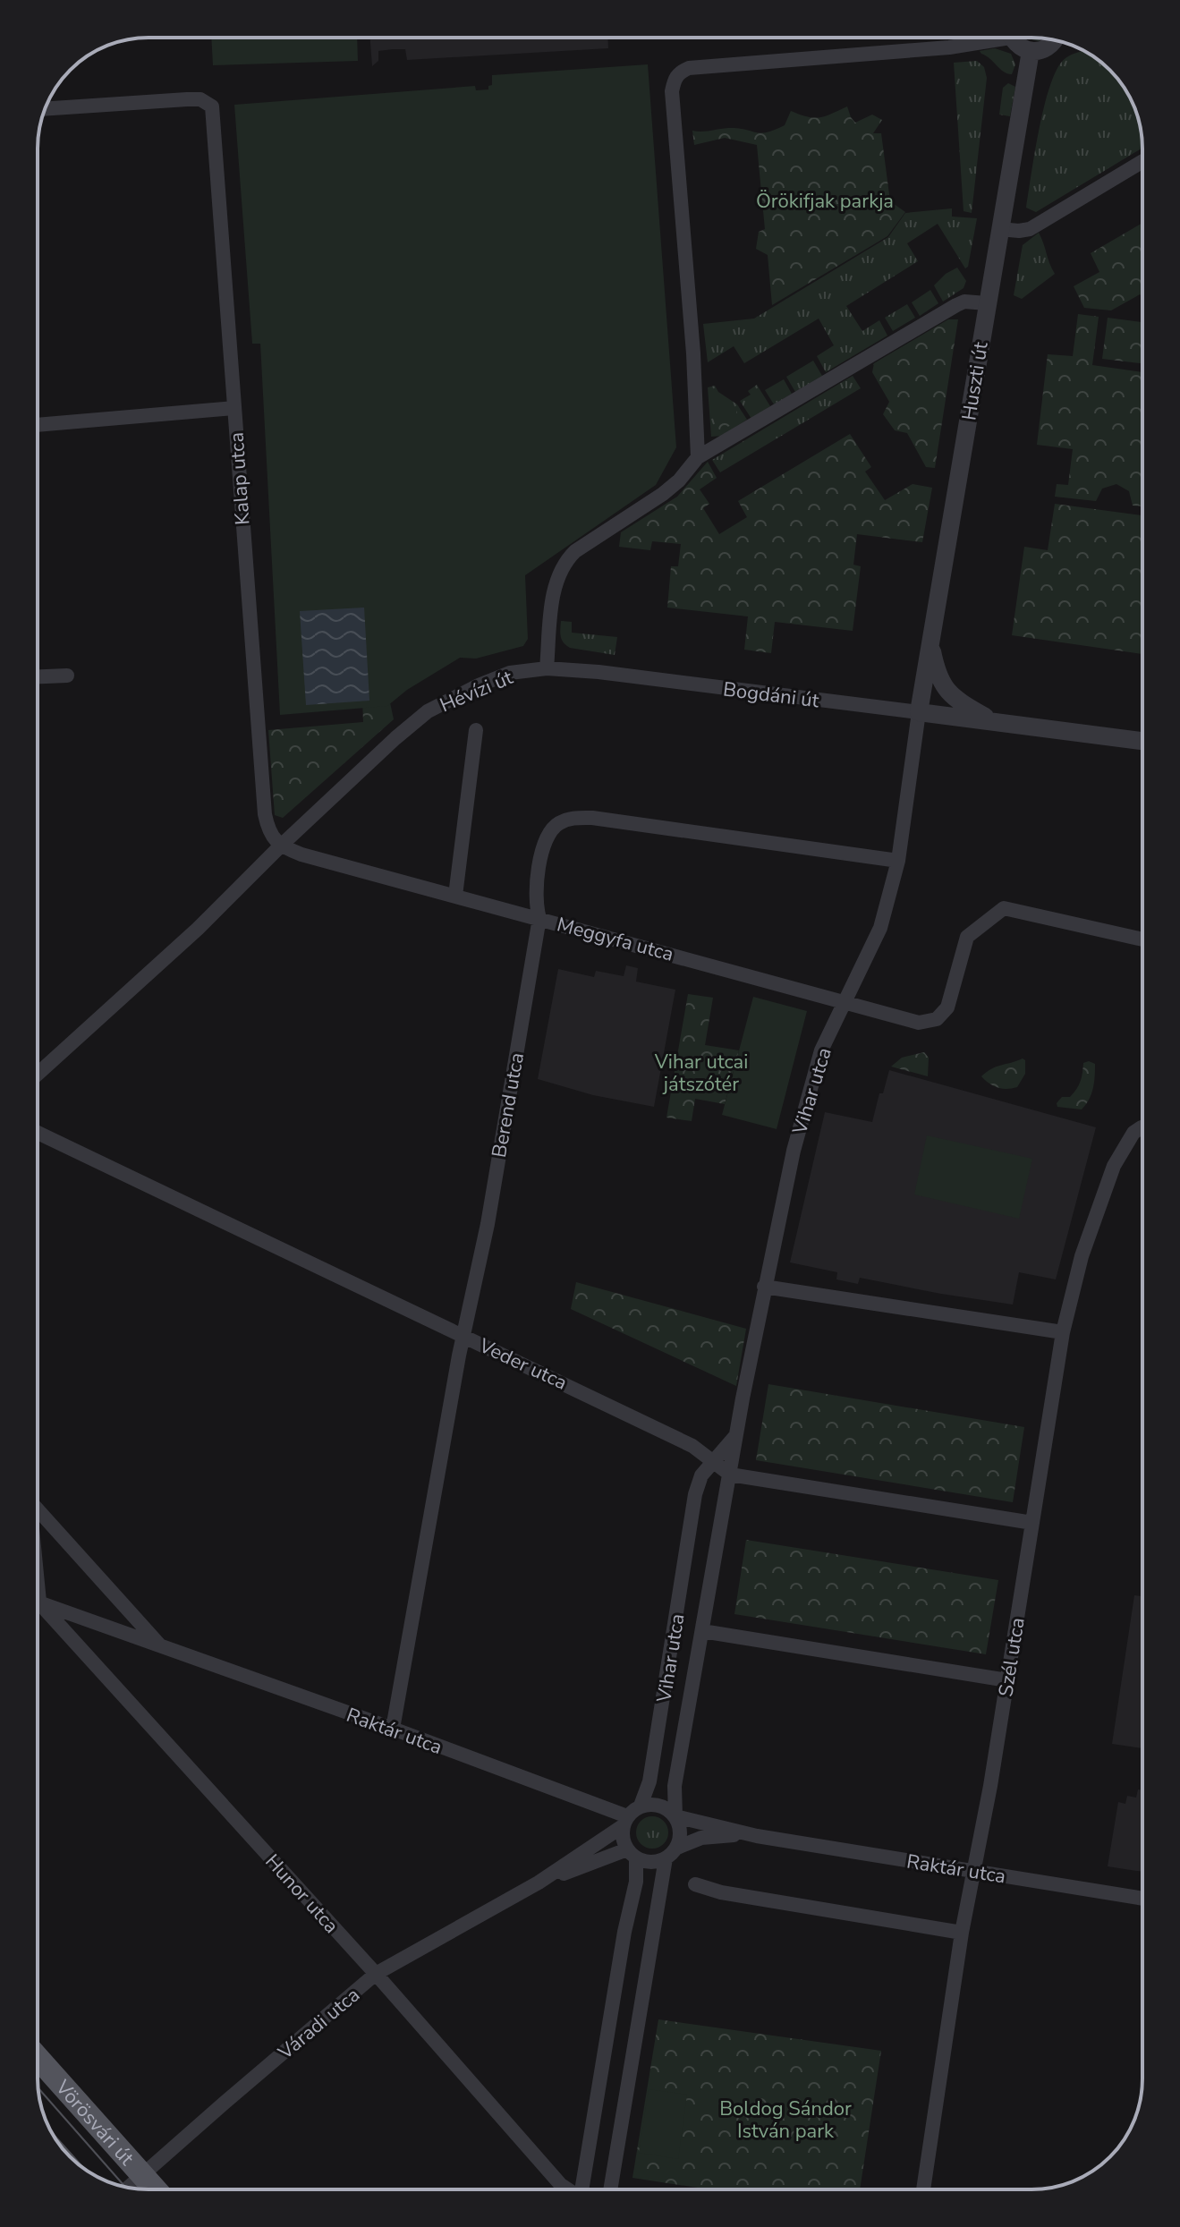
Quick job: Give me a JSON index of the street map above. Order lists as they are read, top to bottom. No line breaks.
{"streets":{"main road":["Vörösvári út"],"street":["Huszti út","Kalap utca","Hévízi út","Bogdáni út","Meggyfa utca","Vihar utca","Berend utca","Veder utca","Szél utca","Raktár utca","Hunor utca","Váradi utca"]},"crossings":[["Huszti út","Bogdáni út"],["Huszti út","Vihar utca"],["Kalap utca","Hévízi út"],["Kalap utca","Meggyfa utca"],["Hévízi út","Bogdáni út"],["Hévízi út","Meggyfa utca"],["Bogdáni út","Vihar utca"],["Meggyfa utca","Vihar utca"],["Meggyfa utca","Berend utca"],["Vihar utca","Berend utca"],["Vihar utca","Veder utca"],["Vihar utca","Raktár utca"],["Vihar utca","Váradi utca"],["Berend utca","Veder utca"],["Berend utca","Raktár utca"],["Szél utca","Raktár utca"],["Raktár utca","Hunor utca"],["Raktár utca","Váradi utca"],["Hunor utca","Váradi utca"],["Váradi utca","Vörösvári út"]],"parks":["Örökifjak parkja","Vihar utcai játszótér","Boldog Sándor István park"]}
